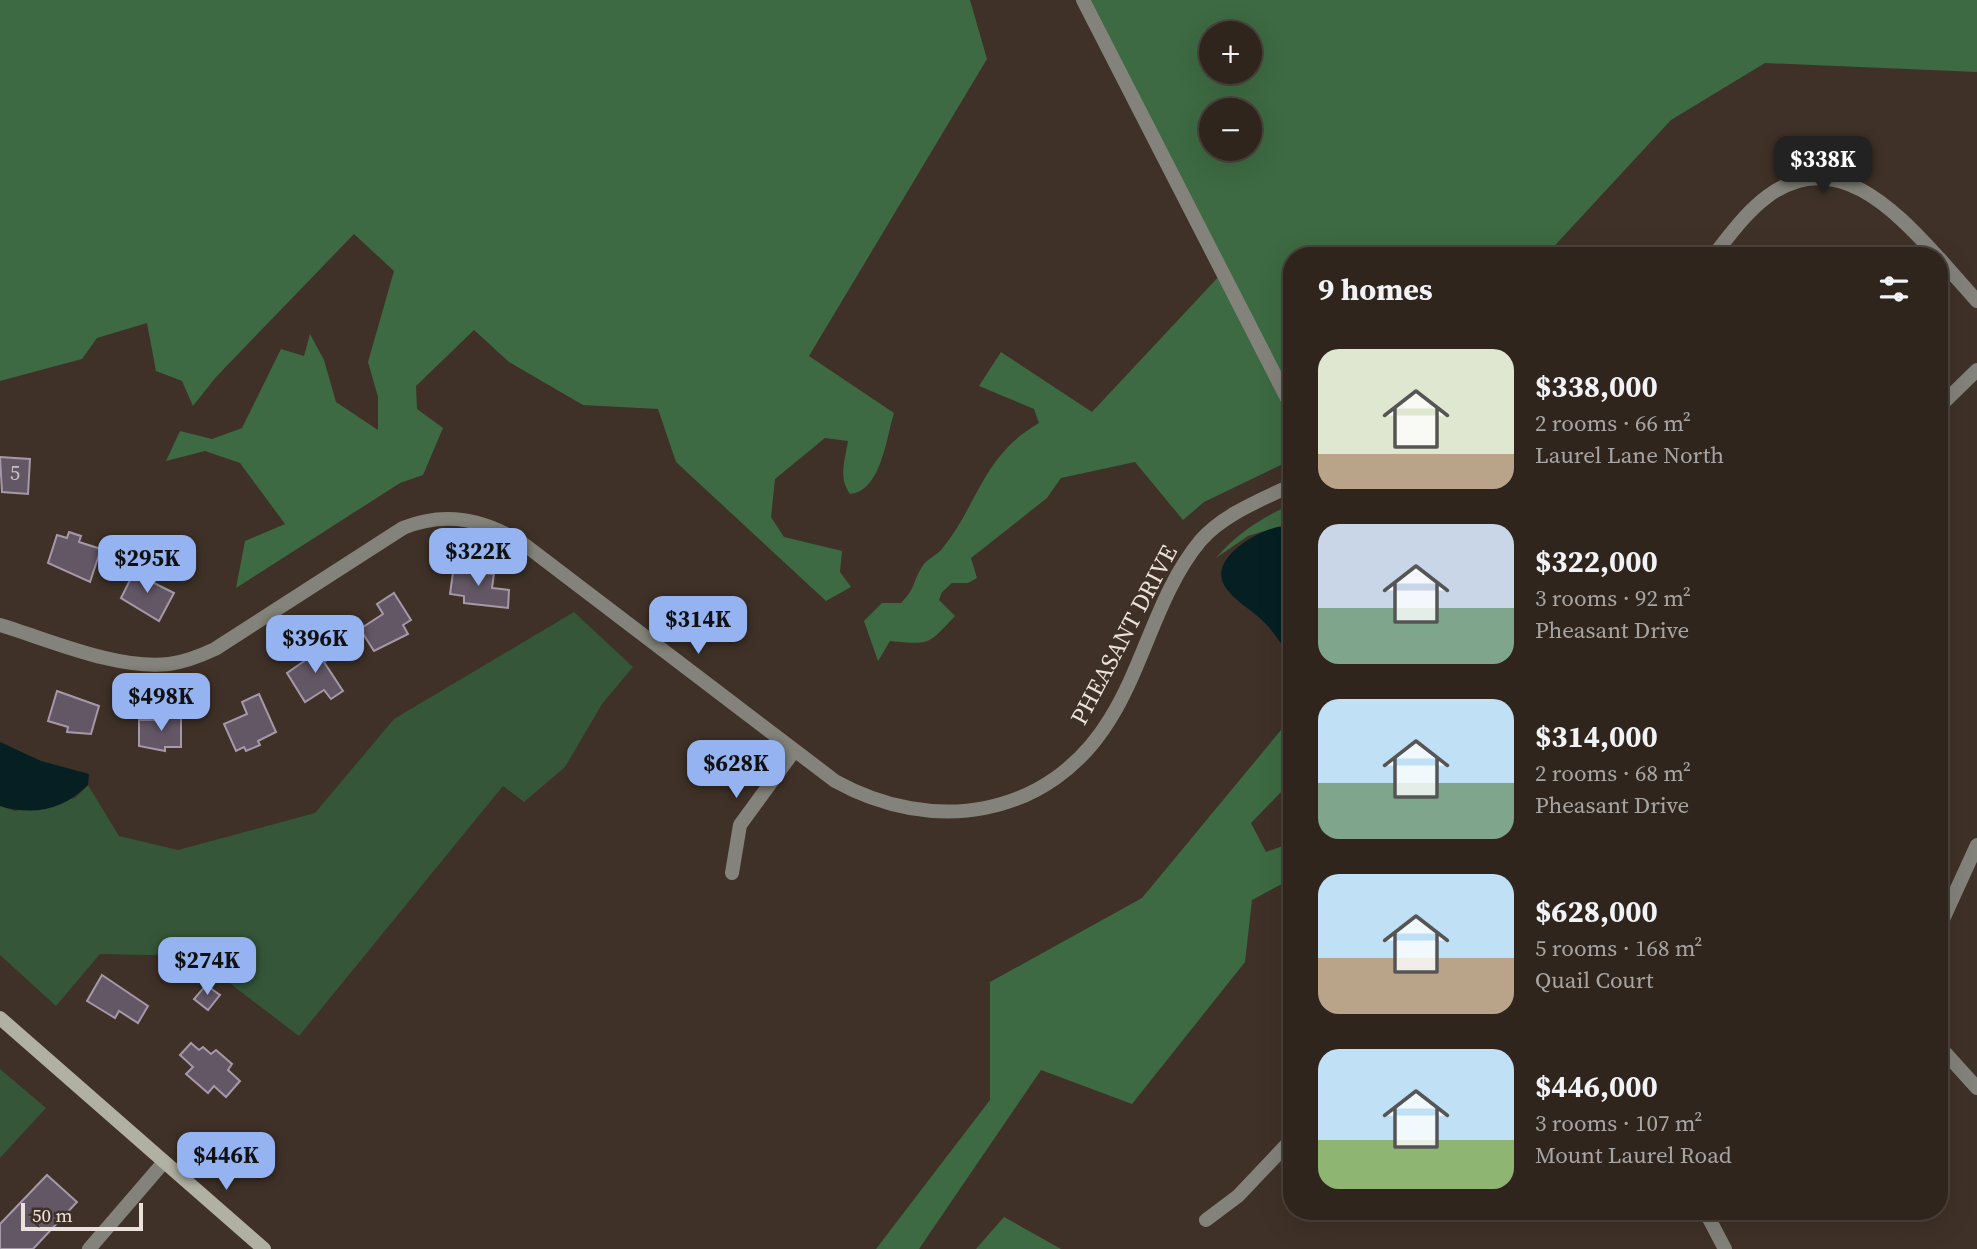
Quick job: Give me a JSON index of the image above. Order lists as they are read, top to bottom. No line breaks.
{"streets":{"street":["PHEASANT DRIVE"]},"house_numbers":["5"],"scale_bar":"50 m","page":{"map_buttons":["+","−"],"price":["$338K","$322K","$295K","$314K","$396K","$498K","$628K","$274K","$446K"],"heading":"9 homes","list":[{"name":"$338,000","note":"2 rooms · 66 m² · Laurel Lane North"},{"name":"$322,000","note":"3 rooms · 92 m² · Pheasant Drive"},{"name":"$314,000","note":"2 rooms · 68 m² · Pheasant Drive"},{"name":"$628,000","note":"5 rooms · 168 m² · Quail Court"},{"name":"$446,000","note":"3 rooms · 107 m² · Mount Laurel Road"}],"scale":"50 m"}}
